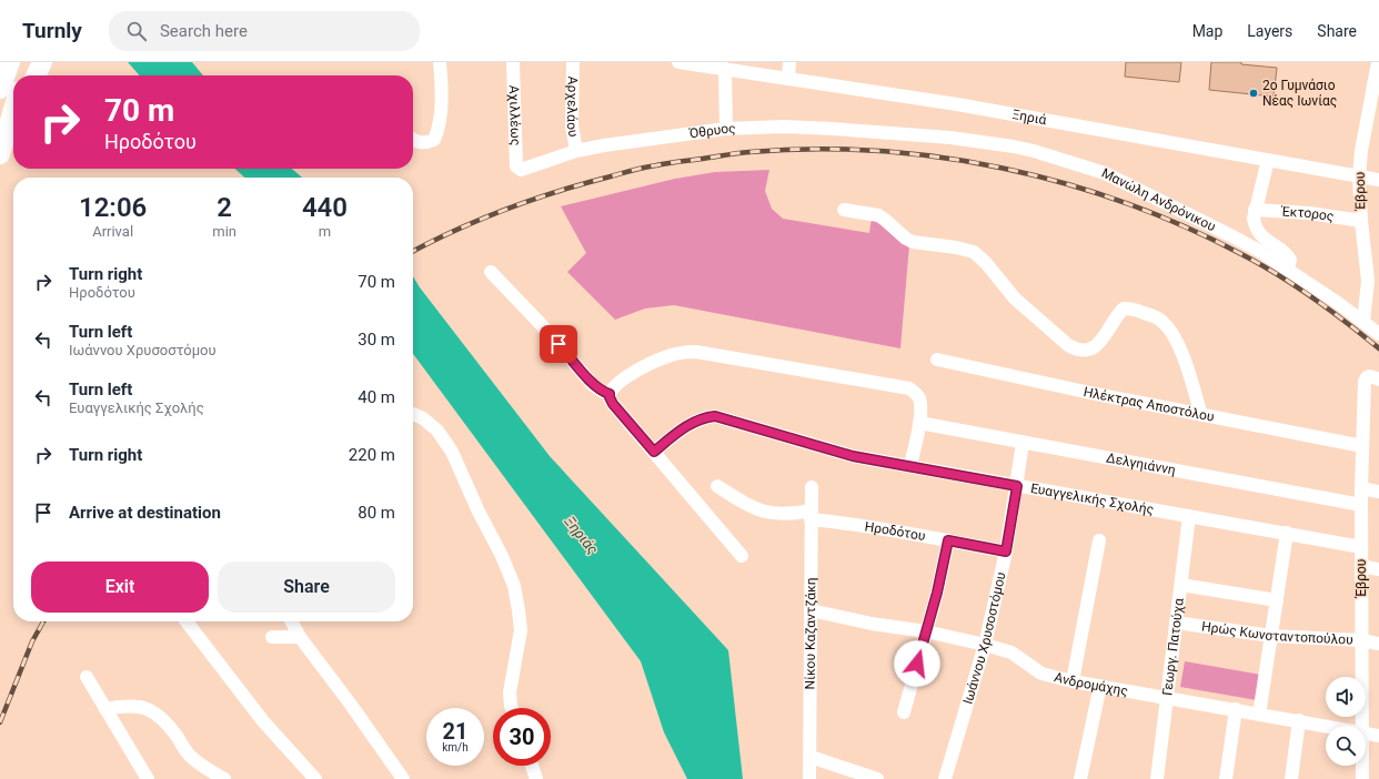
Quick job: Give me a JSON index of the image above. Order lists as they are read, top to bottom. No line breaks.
{"streets":{"street":["Αρχελάου","Αχιλλέως","Ξηριά","Όθρυος","Έβρου","Μανώλη Ανδρόνικου","Έκτορος","Ηλέκτρας Αποστόλου","Δελγηιάννη","Ευαγγελικής Σχολής","Ηροδότου","Ηρώς Κωνσταντοπούλου","Νίκου Καζαντζάκη","Ιωάννου Χρυσοστόμου","Γεωργ. Πατούχα","Ανδρομάχης"]},"crossings":[["Αρχελάου","Όθρυος"],["Αχιλλέως","Όθρυος"],["Ξηριά","Έβρου"],["Όθρυος","Μανώλη Ανδρόνικου"],["Έβρου","Μανώλη Ανδρόνικου"],["Έβρου","Έκτορος"],["Έβρου","Ηλέκτρας Αποστόλου"],["Έβρου","Δελγηιάννη"],["Έβρου","Ευαγγελικής Σχολής"],["Έβρου","Ηρώς Κωνσταντοπούλου"],["Δελγηιάννη","Ιωάννου Χρυσοστόμου"],["Ευαγγελικής Σχολής","Ιωάννου Χρυσοστόμου"],["Ευαγγελικής Σχολής","Γεωργ. Πατούχα"],["Ηροδότου","Νίκου Καζαντζάκη"],["Ηροδότου","Ιωάννου Χρυσοστόμου"],["Ηρώς Κωνσταντοπούλου","Γεωργ. Πατούχα"],["Νίκου Καζαντζάκη","Ανδρομάχης"],["Ιωάννου Χρυσοστόμου","Ανδρομάχης"],["Γεωργ. Πατούχα","Ανδρομάχης"]],"water":["Ξηριάς"],"places":["2ο Γυμνάσιο Νέας Ιωνίας"],"page":{"header":"Turnly","search":"Search here","nav":["Map","Layers","Share"],"turn":["70 m","Ηροδότου"],"eta":["12:06","Arrival","2","min","440","m"],"list":[{"name":"Turn right","note":"Ηροδότου","value":"70 m"},{"name":"Turn left","note":"Ιωάννου Χρυσοστόμου","value":"30 m"},{"name":"Turn left","note":"Ευαγγελικής Σχολής","value":"40 m"},{"name":"Turn right","value":"220 m"},{"name":"Arrive at destination","value":"80 m"}],"buttons":["Exit","Share"],"speed":"21 km/h","limit":"30"}}
